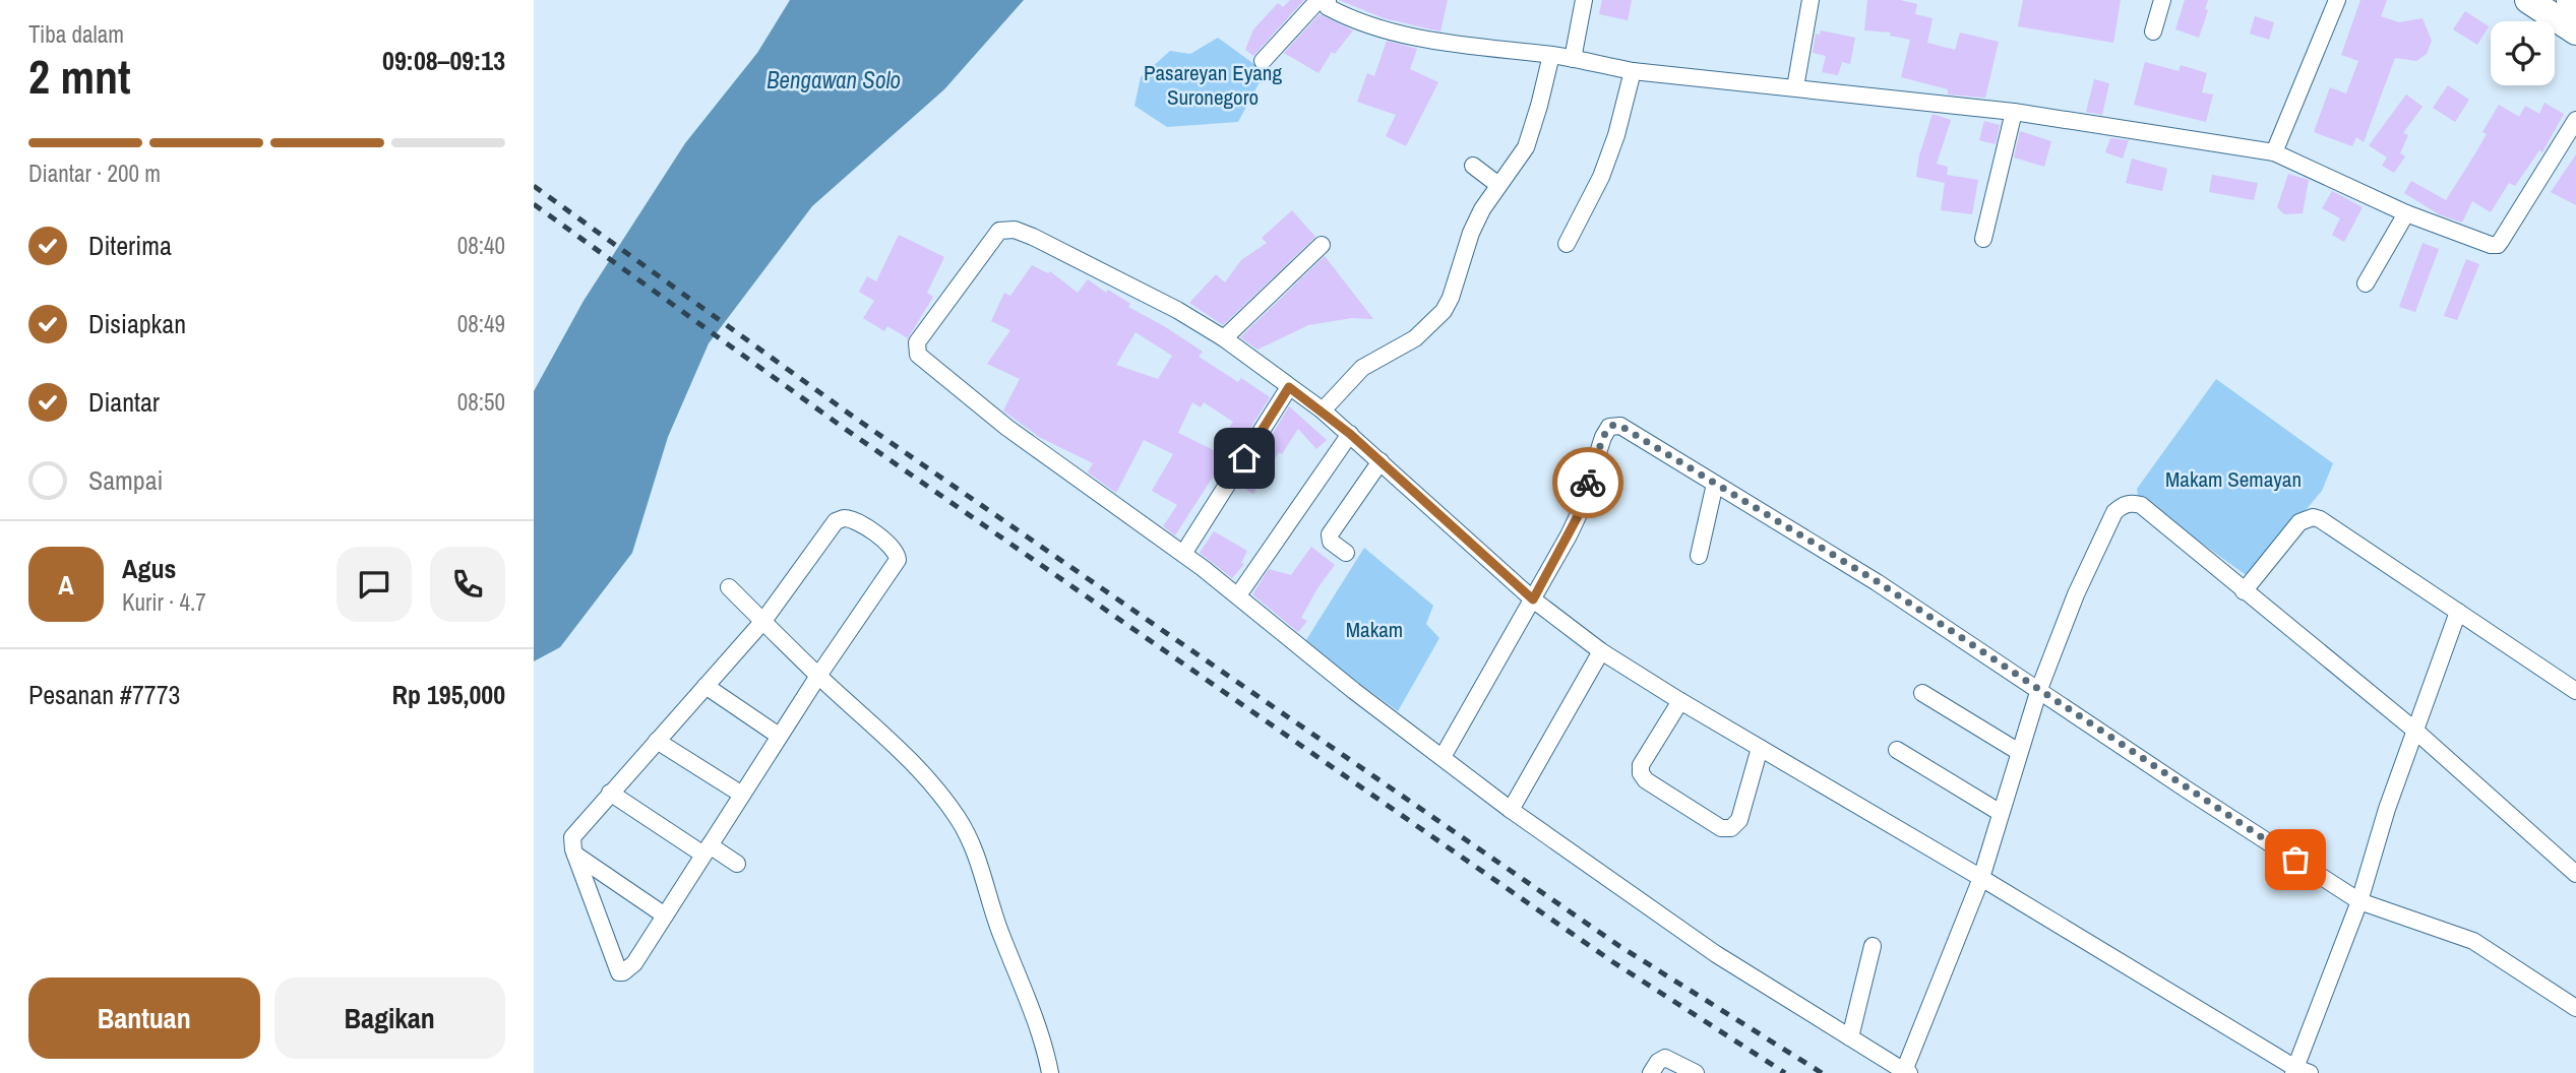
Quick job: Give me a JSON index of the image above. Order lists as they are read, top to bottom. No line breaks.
{"water":["Bengawan Solo"],"parks":["Pasareyan Eyang Suronegoro","Makam Semayan","Makam"],"page":{"heading":["2 mnt","Tiba dalam","09:08–09:13"],"panel":["Agus","Kurir · 4.7","Pesanan #7773","Rp 195,000"],"bar":"Diantar · 200 m","list":[["Diterima","08:40"],["Disiapkan","08:49"],["Diantar","08:50"],"Sampai"],"round":"A","buttons":["Bantuan","Bagikan"]}}
